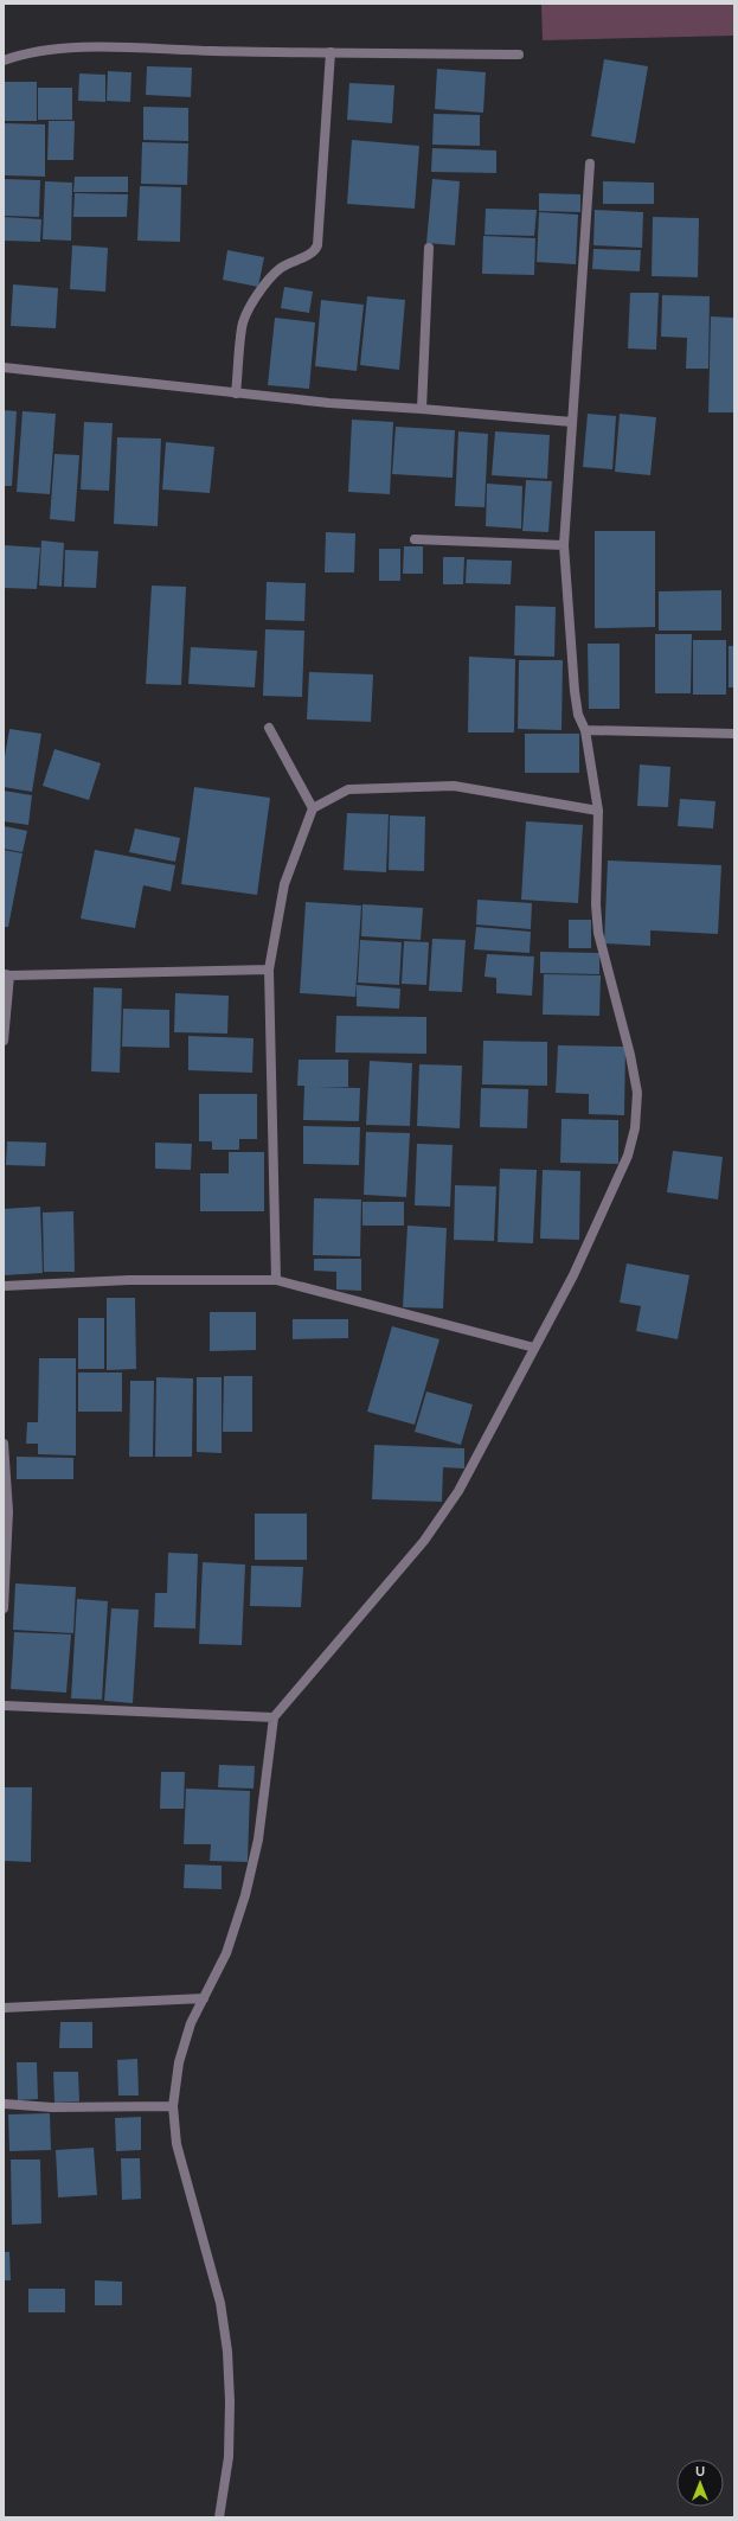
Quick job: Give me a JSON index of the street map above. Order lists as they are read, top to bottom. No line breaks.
{"north":"top"}
